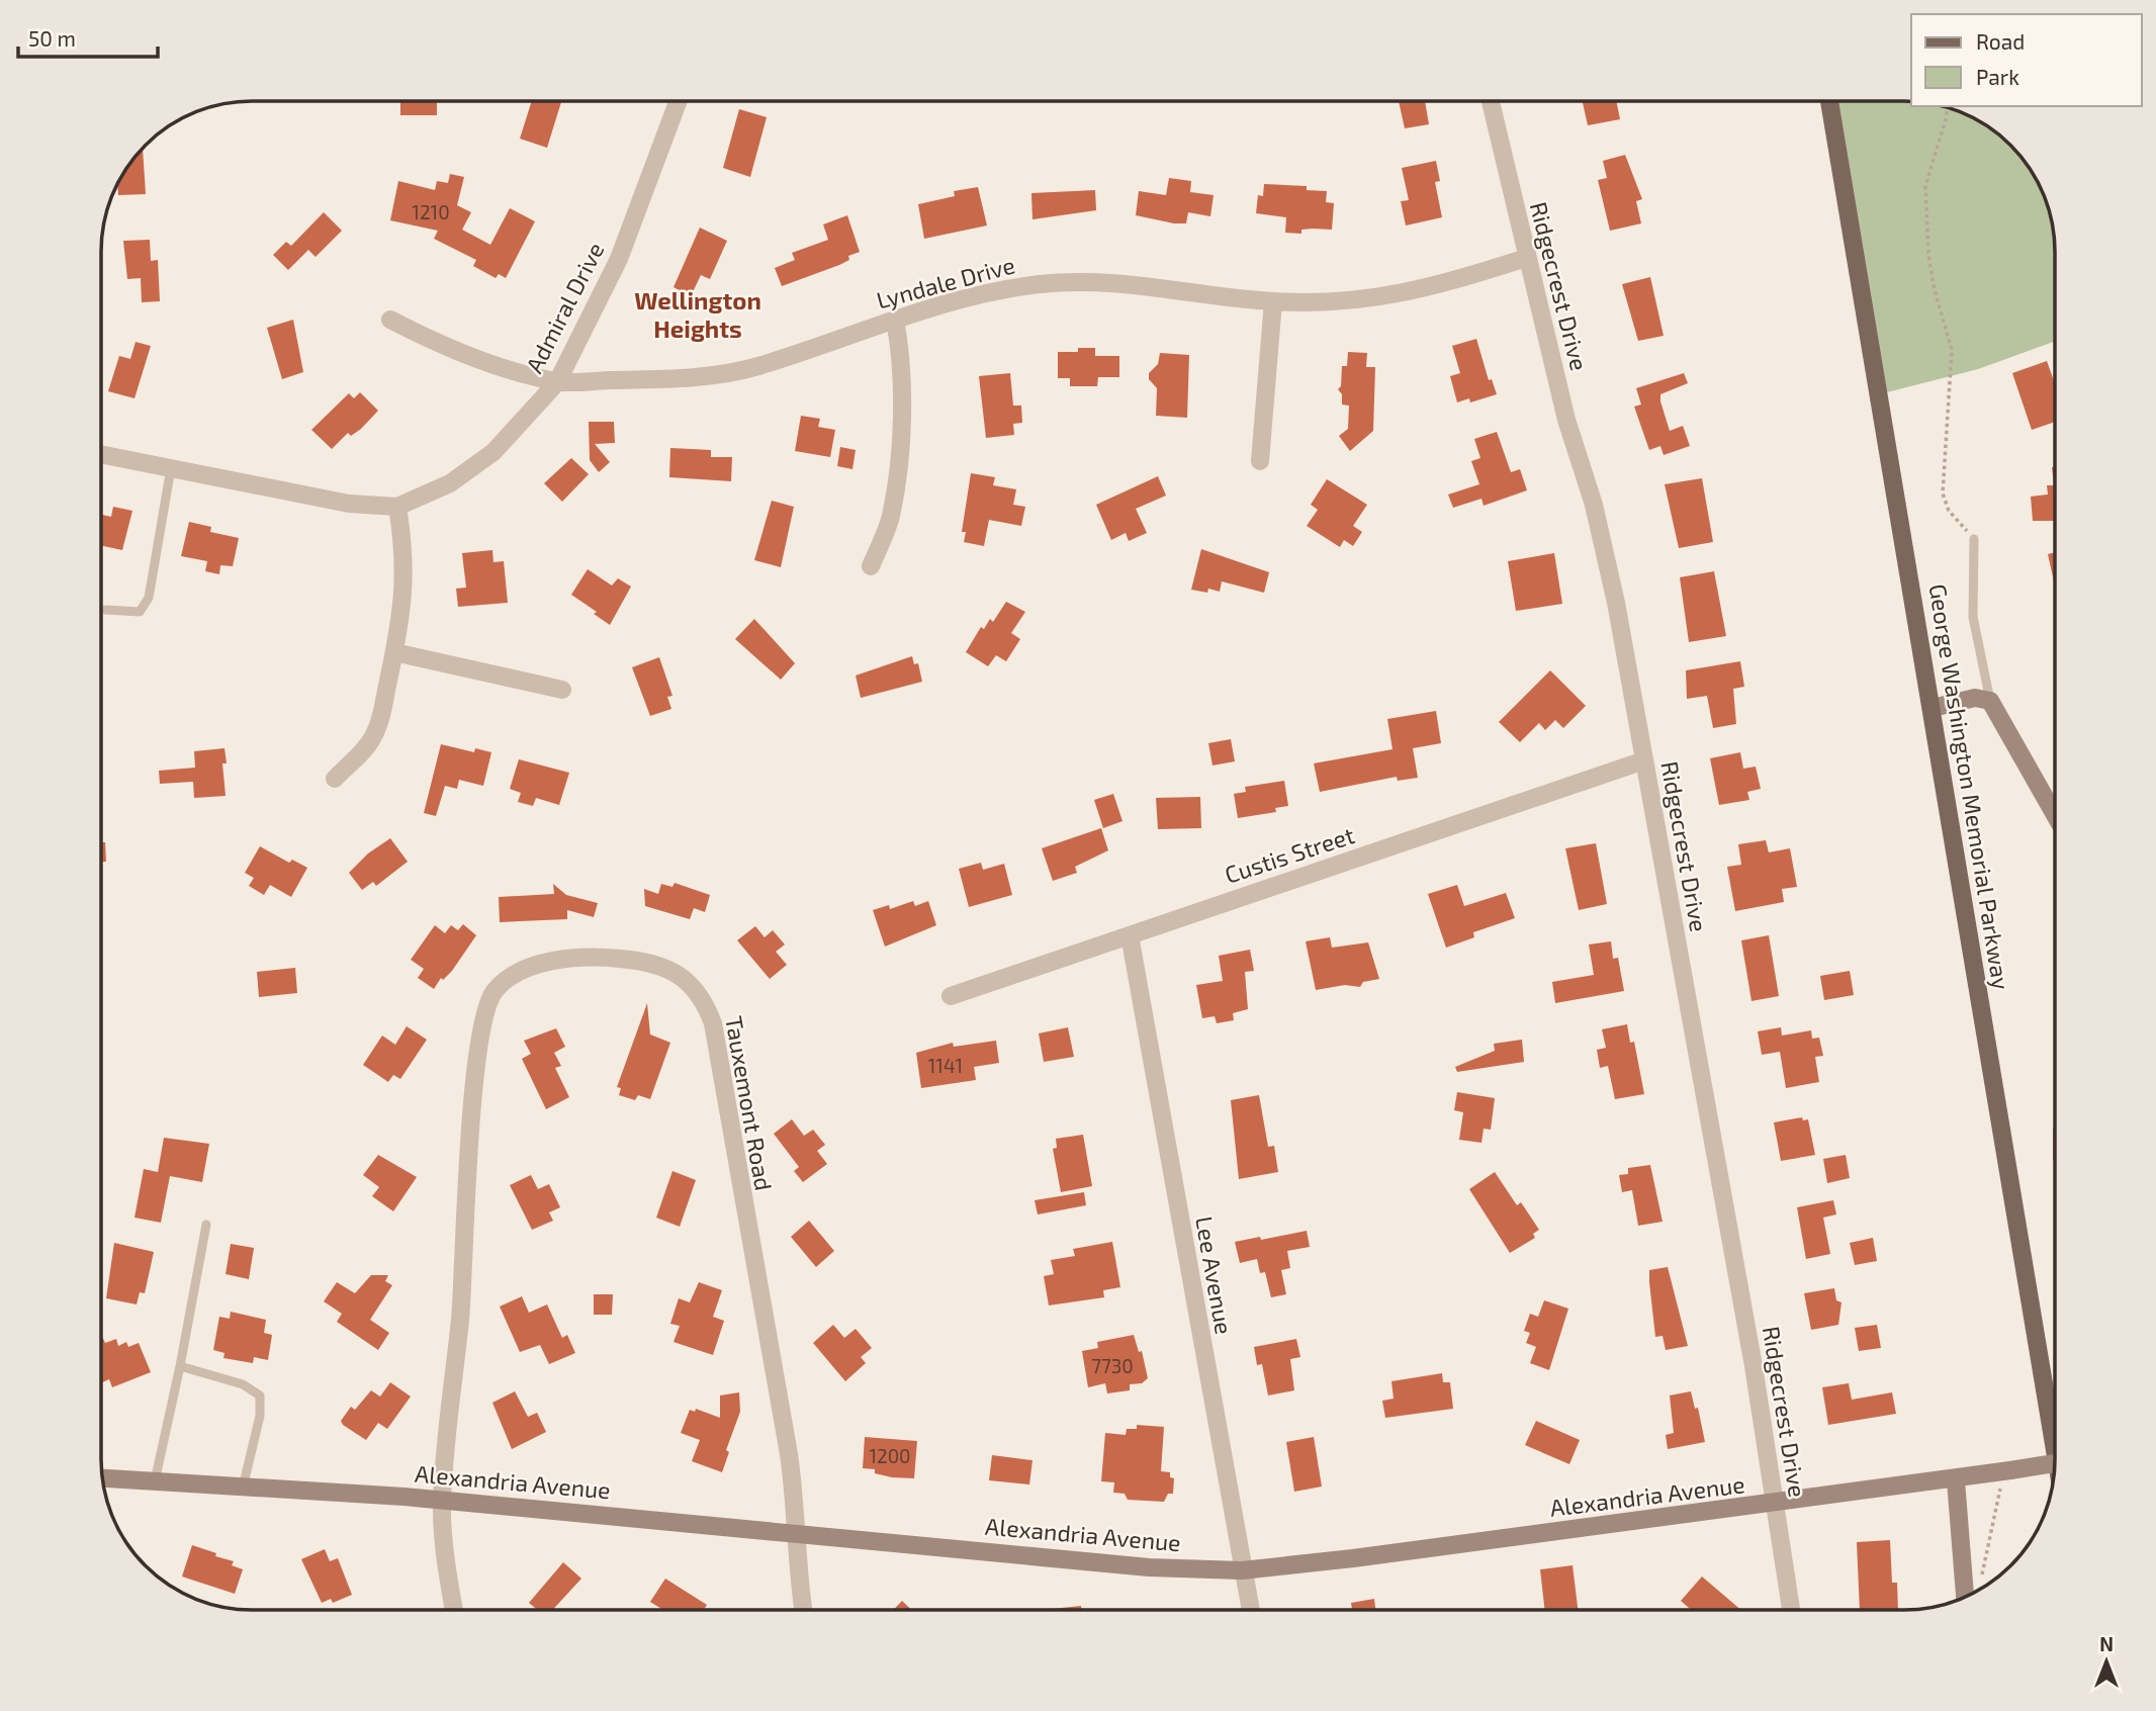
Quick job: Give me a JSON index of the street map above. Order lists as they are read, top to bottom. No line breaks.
{"streets":{"main road":["George Washington Memorial Parkway"],"street":["Lyndale Drive","Ridgecrest Drive","Admiral Drive","Custis Street","Tauxemont Road","Lee Avenue","Alexandria Avenue"]},"crossings":[["Lyndale Drive","Ridgecrest Drive"],["Lyndale Drive","Admiral Drive"],["Ridgecrest Drive","Custis Street"],["Ridgecrest Drive","Alexandria Avenue"],["Custis Street","Lee Avenue"],["Tauxemont Road","Alexandria Avenue"],["Lee Avenue","Alexandria Avenue"]],"districts":["Wellington Heights"],"house_numbers":["1210","1141","7730","1200"],"legend":["Road","Park"],"scale_bar":"50 m","north":"top"}
